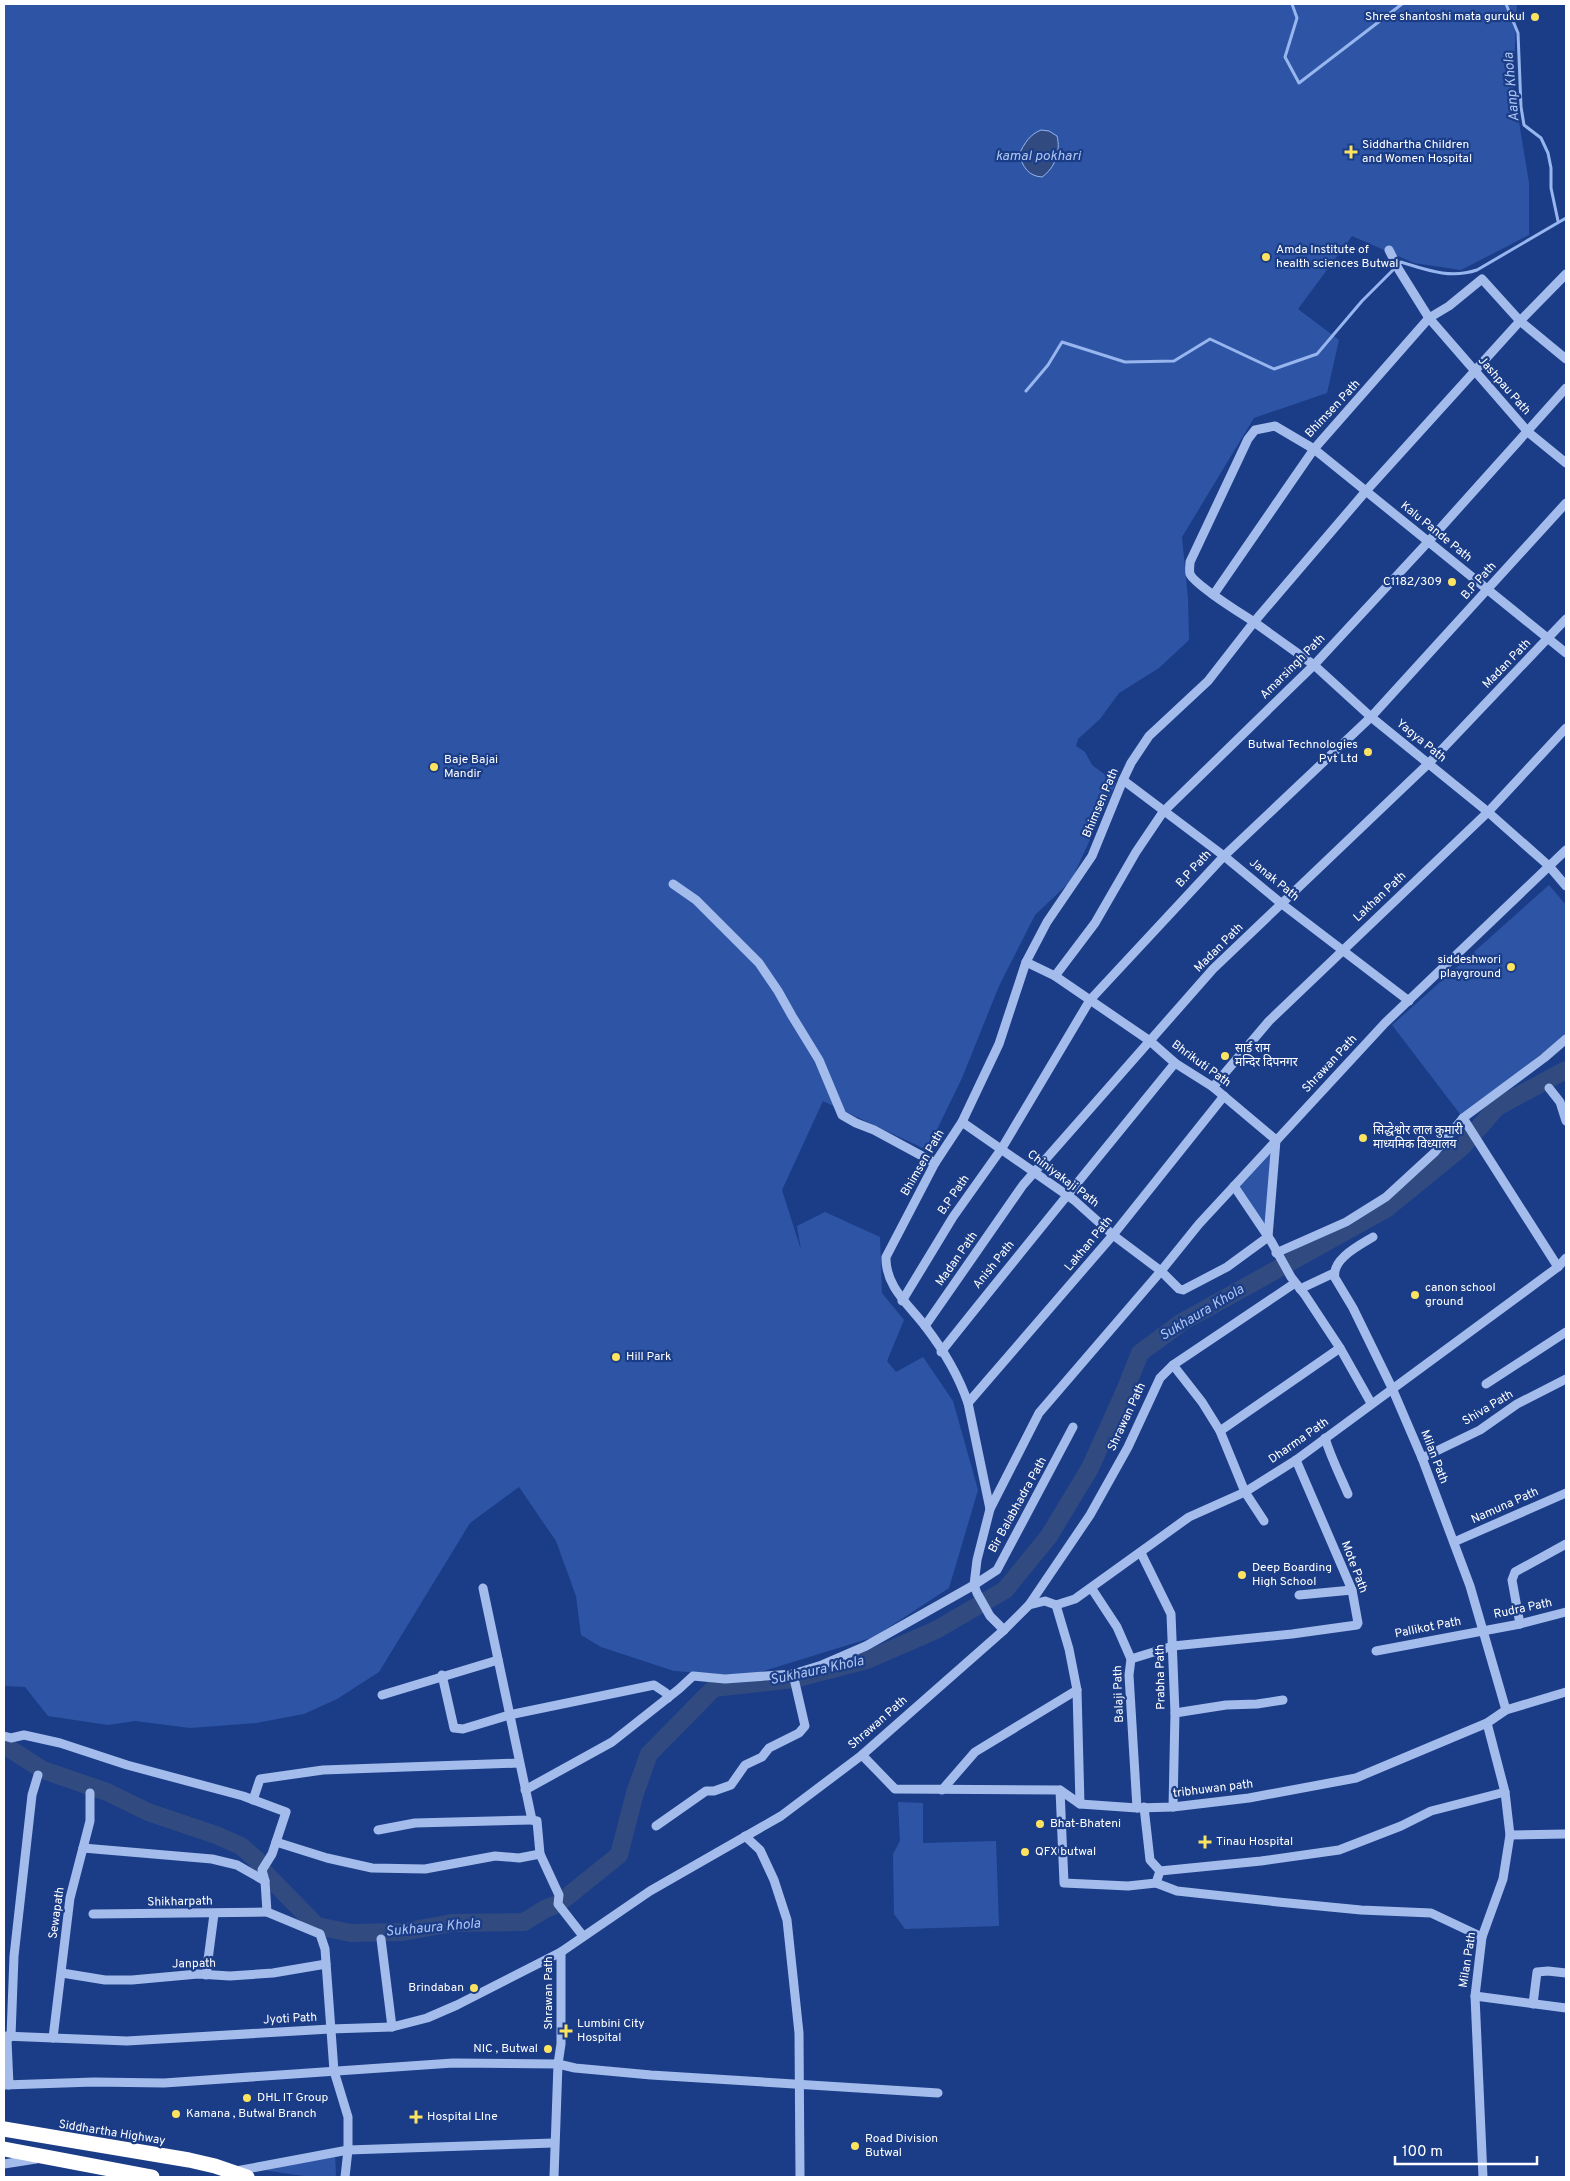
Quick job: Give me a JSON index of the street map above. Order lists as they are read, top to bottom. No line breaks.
{"streets":{"highway":["Siddhartha Highway"],"street":["Jashpau Path","Bhimsen Path","Kalu Pande Path","B.P Path","Madan Path","Amarsingh Path","Yagya Path","Janak Path","Lakhan Path","Bhrikuti Path","Shrawan Path","Chiniyakaji Path","Anish Path","Shiva Path","Dharma Path","Milan Path","Bir Balabhadra Path","Namuna Path","Mote Path","Rudra Path","Pallikot Path","Prabha Path","Balaji Path","tribhuwan path","Shikharpath","Sewapath","Janpath","Jyoti Path"]},"crossings":[["Jashpau Path","Bhimsen Path"],["Jashpau Path","Amarsingh Path"],["Bhimsen Path","Kalu Pande Path"],["Bhimsen Path","B.P Path"],["Bhimsen Path","Madan Path"],["Bhimsen Path","Yagya Path"],["Bhimsen Path","Janak Path"],["Bhimsen Path","Lakhan Path"],["Bhimsen Path","Bhrikuti Path"],["Bhimsen Path","Shrawan Path"],["Bhimsen Path","Chiniyakaji Path"],["Bhimsen Path","Anish Path"],["Kalu Pande Path","B.P Path"],["Kalu Pande Path","Madan Path"],["Kalu Pande Path","Amarsingh Path"],["B.P Path","Yagya Path"],["B.P Path","Janak Path"],["B.P Path","Bhrikuti Path"],["B.P Path","Chiniyakaji Path"],["Madan Path","Yagya Path"],["Madan Path","Janak Path"],["Madan Path","Bhrikuti Path"],["Madan Path","Chiniyakaji Path"],["Amarsingh Path","Yagya Path"],["Amarsingh Path","Janak Path"],["Amarsingh Path","Bhrikuti Path"],["Yagya Path","Lakhan Path"],["Yagya Path","Shrawan Path"],["Janak Path","Lakhan Path"],["Janak Path","Shrawan Path"],["Lakhan Path","Bhrikuti Path"],["Lakhan Path","Chiniyakaji Path"],["Bhrikuti Path","Shrawan Path"],["Bhrikuti Path","Anish Path"],["Shrawan Path","Chiniyakaji Path"],["Shrawan Path","Dharma Path"],["Shrawan Path","Milan Path"],["Shrawan Path","Bir Balabhadra Path"],["Shrawan Path","Jyoti Path"],["Chiniyakaji Path","Anish Path"],["Shiva Path","Milan Path"],["Dharma Path","Milan Path"],["Dharma Path","Mote Path"],["Dharma Path","Prabha Path"],["Dharma Path","Balaji Path"],["Milan Path","Namuna Path"],["Milan Path","Rudra Path"],["Milan Path","Pallikot Path"],["Milan Path","tribhuwan path"],["Mote Path","Prabha Path"],["Rudra Path","Pallikot Path"],["Prabha Path","tribhuwan path"],["Balaji Path","tribhuwan path"],["Sewapath","Janpath"],["Sewapath","Jyoti Path"]],"water":["Aanp Khola","kamal pokhari","Sukhaura Khola"],"places":{"other":["Shree shantoshi mata gurukul","Amda Institute of health sciences Butwal","C1182/309","Butwal Technologies Pvt Ltd","Baje Bajai Mandir","siddeshwori playground","साई राम मन्दिर दिपनगर","सिद्धेश्वोर लाल कुमारी माध्यमिक विध्यालय","canon school ground","Hill Park","Deep Boarding High School","Bhat-Bhateni","QFX butwal","Brindaban","NIC , Butwal","DHL IT Group","Kamana , Butwal Branch","Road Division Butwal"],"health":["Siddhartha Children and Women Hospital","Tinau Hospital","Lumbini City Hospital","Hospital LIne"]},"scale_bar":"100 m"}
